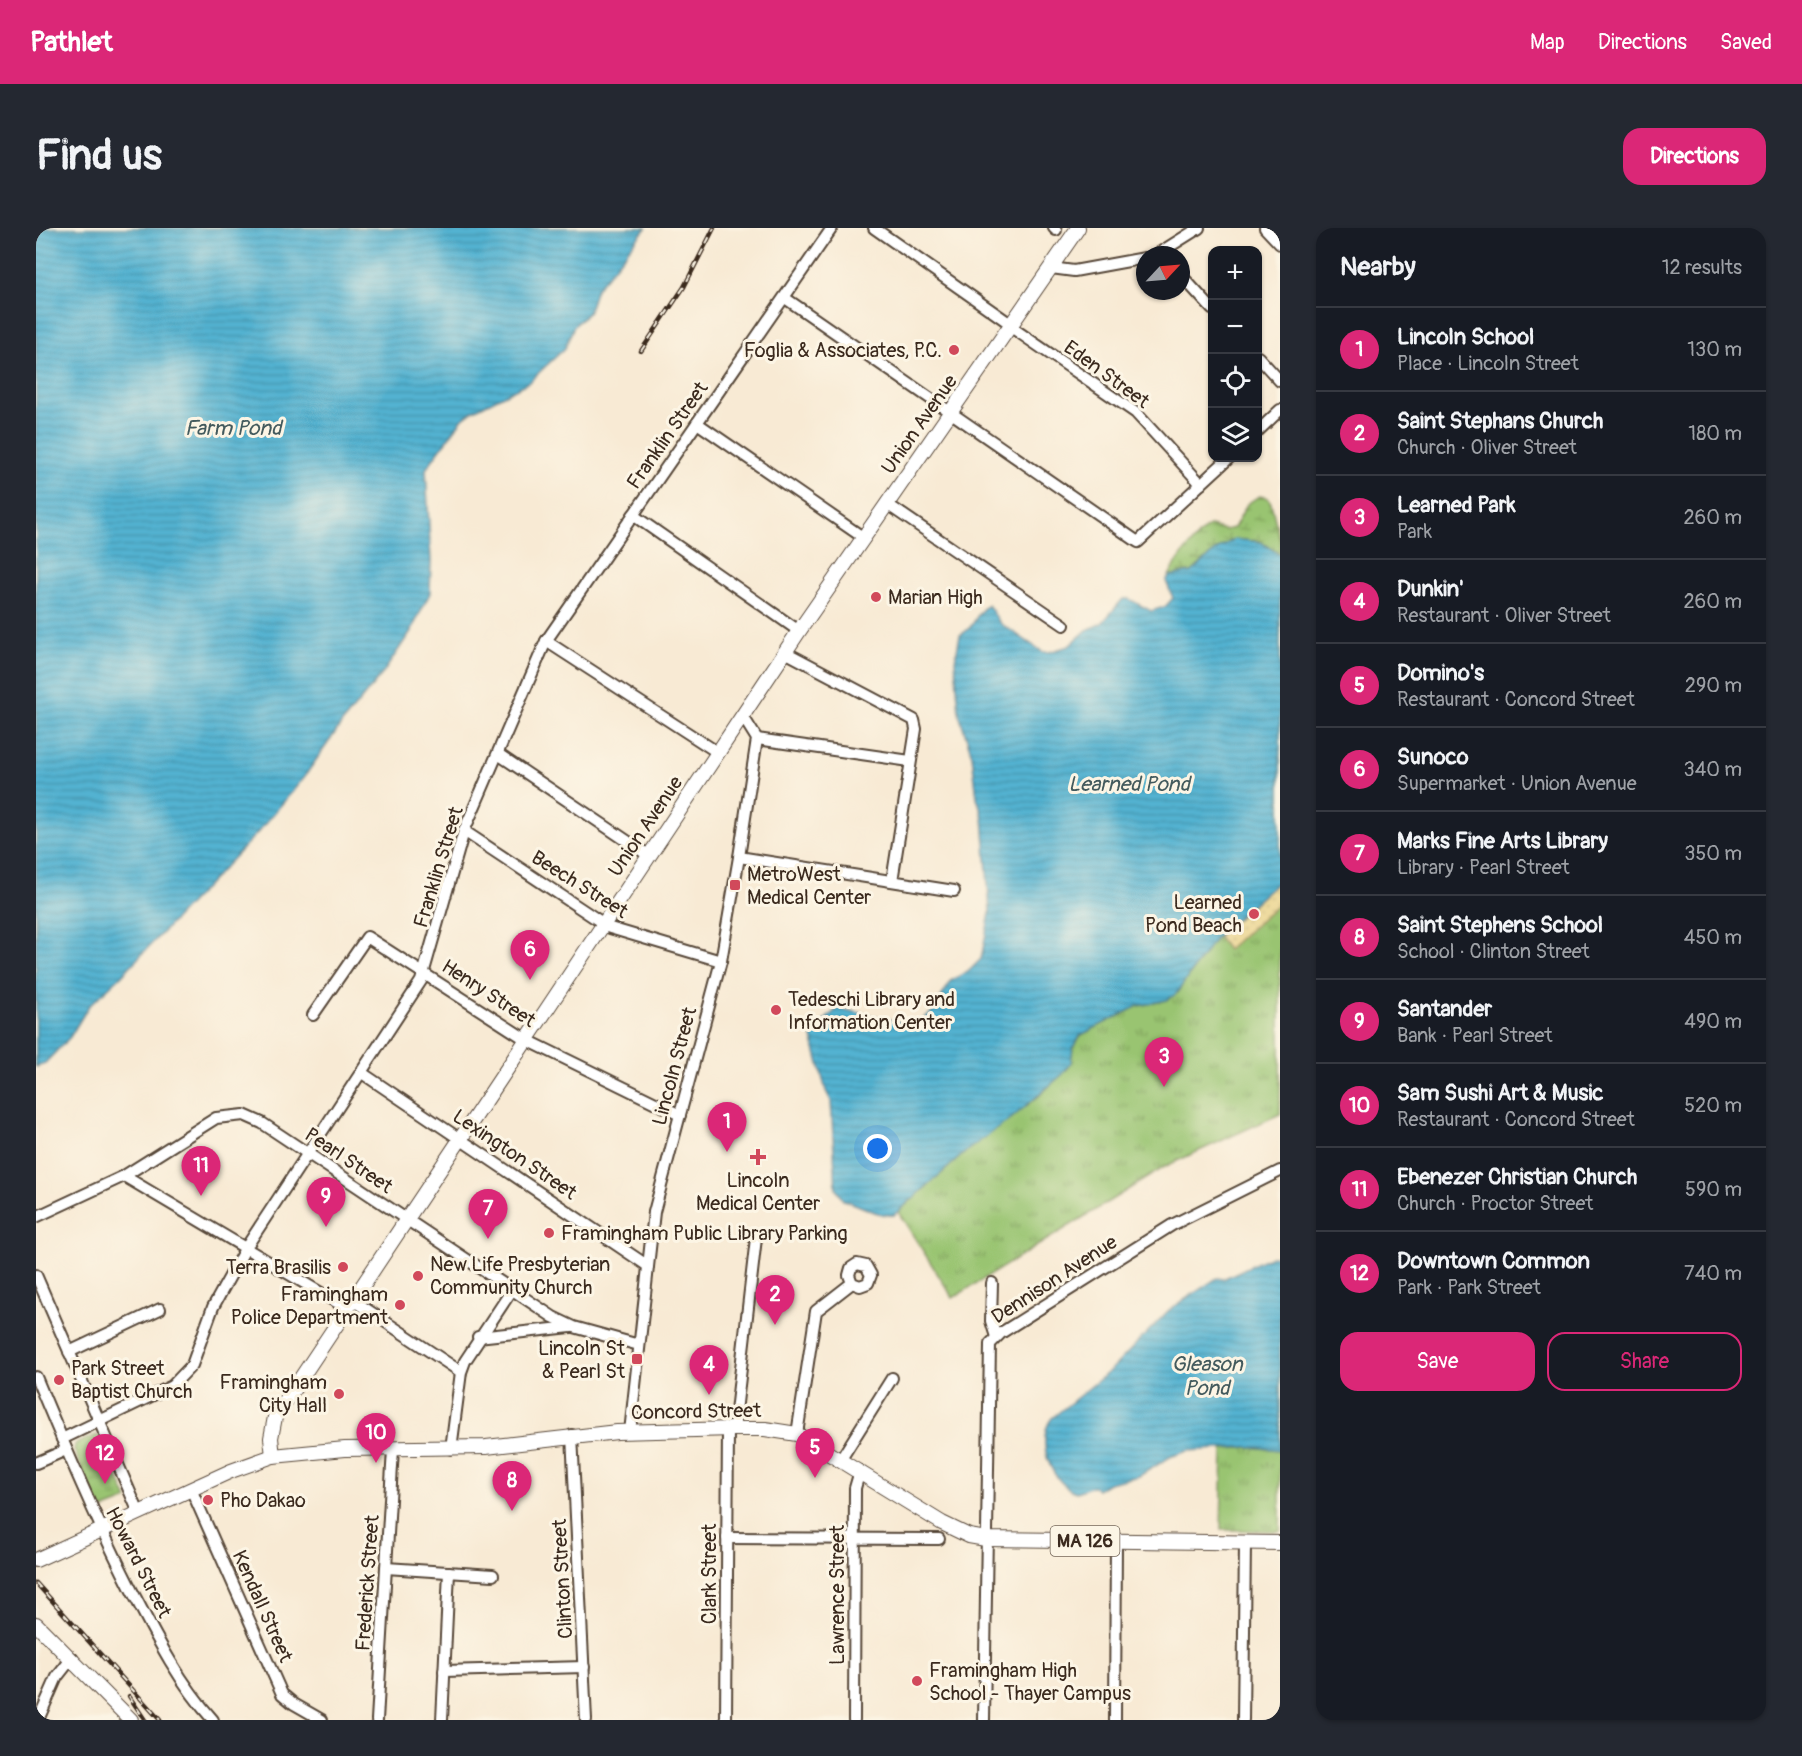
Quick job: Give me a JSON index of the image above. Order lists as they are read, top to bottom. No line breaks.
{"streets":{"main road":["Union Avenue","Concord Street","MA 126"],"street":["Eden Street","Franklin Street","Beech Street","Henry Street","Lincoln Street","Lexington Street","Pearl Street","Dennison Avenue","Howard Street","Clark Street","Clinton Street","Frederick Street","Lawrence Street","Kendall Street"]},"crossings":[["Eden Street","Union Avenue"],["Union Avenue","Beech Street"],["Union Avenue","Henry Street"],["Union Avenue","Lexington Street"],["Union Avenue","Pearl Street"],["Union Avenue","Concord Street"],["Franklin Street","Beech Street"],["Franklin Street","Henry Street"],["Franklin Street","Lexington Street"],["Franklin Street","Pearl Street"],["Franklin Street","Howard Street"],["Beech Street","Lincoln Street"],["Henry Street","Lincoln Street"],["Lincoln Street","Lexington Street"],["Lincoln Street","Pearl Street"],["Lincoln Street","Concord Street"],["Dennison Avenue","Concord Street"],["Concord Street","Howard Street"],["Concord Street","Clark Street"],["Concord Street","Clinton Street"],["Concord Street","Frederick Street"],["Concord Street","Lawrence Street"],["Concord Street","Kendall Street"]],"water":["Farm Pond","Learned Pond","Gleason Pond"],"places":{"other":["Foglia & Associates, P.C.","Marian High","Learned Pond Beach","Tedeschi Library and Information Center","Framingham Public Library Parking","Terra Brasilis","New Life Presbyterian Community Church","Framingham Police Department","Park Street Baptist Church","Framingham City Hall","Pho Dakao","Framingham High School - Thayer Campus"],"transit":["MetroWest Medical Center","Lincoln St & Pearl St"],"health":["Lincoln Medical Center"]},"north":"top right","page":{"header":"Pathlet","nav":["Map","Directions","Saved"],"buttons":["Directions",["Save","Share"]],"title":"Find us","heading":["Nearby","12 results"],"map_buttons":["+","−"],"list":[{"mark":"1","name":"Lincoln School","note":"Place · Lincoln Street","value":"130 m"},{"mark":"2","name":"Saint Stephans Church","note":"Church · Oliver Street","value":"180 m"},{"mark":"3","name":"Learned Park","note":"Park","value":"260 m"},{"mark":"4","name":"Dunkin'","note":"Restaurant · Oliver Street","value":"260 m"},{"mark":"5","name":"Domino's","note":"Restaurant · Concord Street","value":"290 m"},{"mark":"6","name":"Sunoco","note":"Supermarket · Union Avenue","value":"340 m"},{"mark":"7","name":"Marks Fine Arts Library","note":"Library · Pearl Street","value":"350 m"},{"mark":"8","name":"Saint Stephens School","note":"School · Clinton Street","value":"450 m"},{"mark":"9","name":"Santander","note":"Bank · Pearl Street","value":"490 m"},{"mark":"10","name":"Sam Sushi Art & Music","note":"Restaurant · Concord Street","value":"520 m"},{"mark":"11","name":"Ebenezer Christian Church","note":"Church · Proctor Street","value":"590 m"},{"mark":"12","name":"Downtown Common","note":"Park · Park Street","value":"740 m"}],"pins":["6","3","1","11","9","7","2","4","10","5","12","8"]}}
